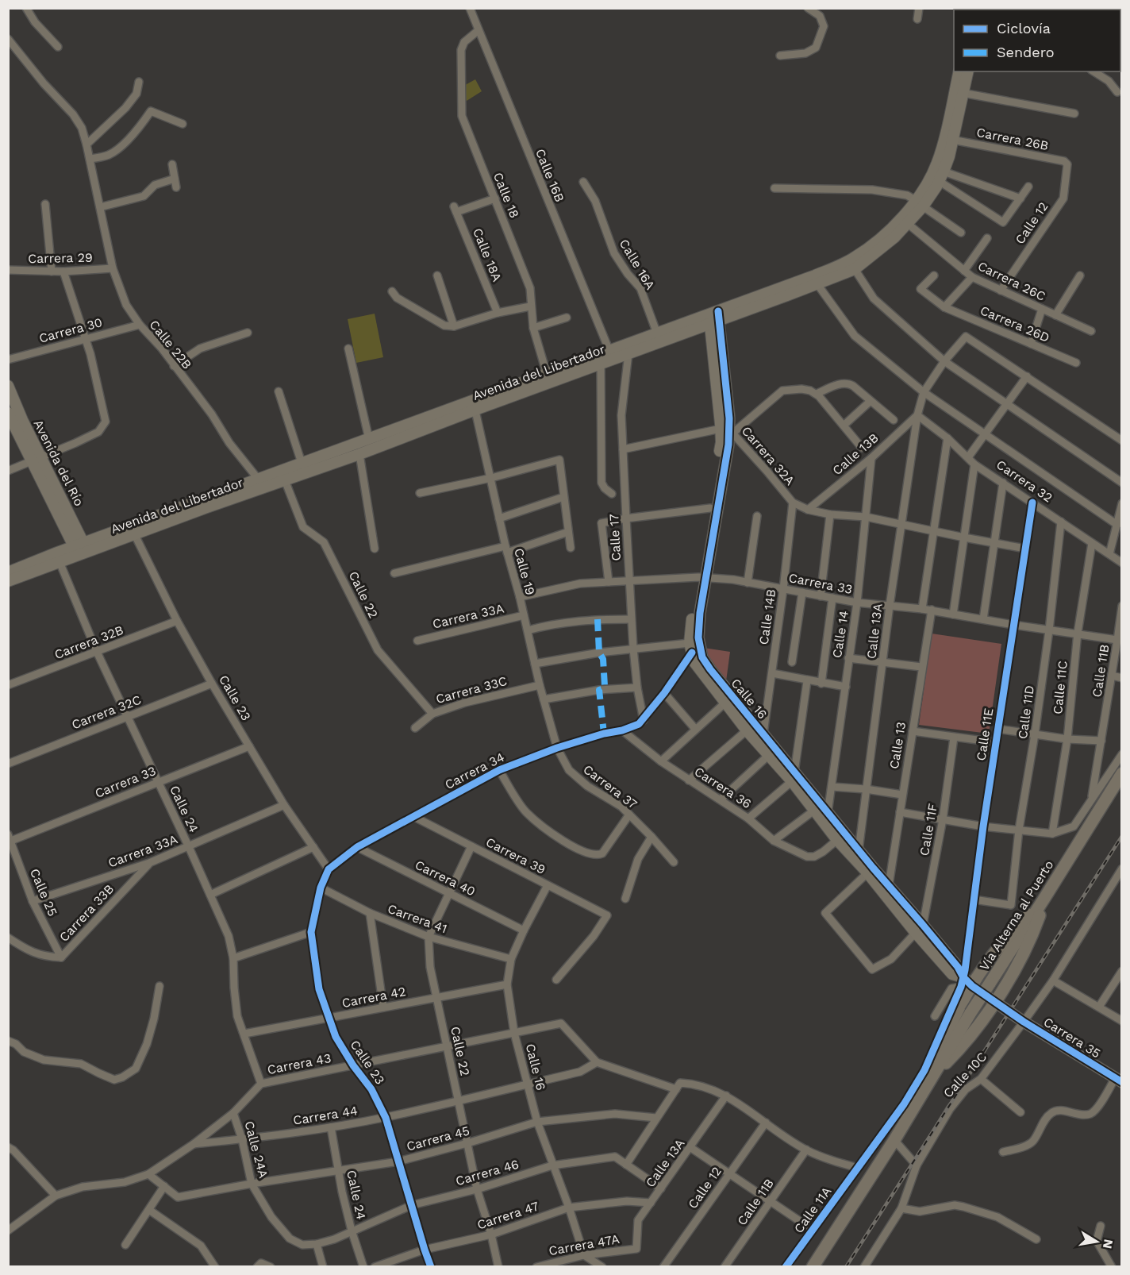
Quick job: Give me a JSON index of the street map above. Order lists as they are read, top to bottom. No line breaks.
{"streets":{"main road":["Avenida del Libertador","Avenida del Río","Calle 16","Vía Alterna al Puerto","Carrera 35"],"street":["Carrera 26B","Calle 16B","Calle 18","Calle 12","Calle 18A","Carrera 29","Calle 16A","Carrera 26C","Carrera 26D","Carrera 30","Calle 22B","Calle 13B","Carrera 32A","Carrera 32","Calle 17","Calle 19","Carrera 33","Calle 22","Carrera 33A","Calle 14B","Calle 13A","Calle 14","Carrera 32B","Calle 11B","Calle 11C","Carrera 33C","Calle 23","Carrera 32C","Calle 11D","Calle 11E","Calle 13","Carrera 34","Carrera 37","Carrera 36","Calle 24","Calle 11F","Carrera 39","Carrera 40","Calle 25","Carrera 33B","Carrera 41","Carrera 42","Carrera 43","Calle 10C","Carrera 44","Carrera 45","Calle 24A","Carrera 46","Calle 11A","Carrera 47","Carrera 47A"]},"crossings":[["Carrera 26B","Calle 12"],["Carrera 26B","Avenida del Libertador"],["Calle 16B","Calle 18"],["Calle 16B","Avenida del Libertador"],["Calle 18","Calle 18A"],["Calle 18","Avenida del Libertador"],["Calle 12","Carrera 26C"],["Carrera 29","Calle 22B"],["Calle 16A","Avenida del Libertador"],["Carrera 26C","Avenida del Libertador"],["Carrera 30","Calle 22B"],["Calle 22B","Avenida del Libertador"],["Avenida del Libertador","Avenida del Río"],["Avenida del Libertador","Calle 17"],["Avenida del Libertador","Calle 19"],["Avenida del Libertador","Calle 22"],["Avenida del Libertador","Calle 23"],["Avenida del Libertador","Calle 16"],["Avenida del Libertador","Calle 24"],["Calle 13B","Carrera 32A"],["Calle 13B","Carrera 32"],["Calle 13B","Calle 13A"],["Calle 13B","Calle 14"],["Carrera 32A","Calle 17"],["Carrera 32A","Calle 14B"],["Carrera 32A","Calle 13A"],["Carrera 32A","Calle 14"],["Carrera 32A","Calle 16"],["Carrera 32A","Calle 11E"],["Carrera 32","Calle 13A"],["Carrera 32","Calle 11C"],["Carrera 32","Calle 11D"],["Carrera 32","Calle 11E"],["Calle 17","Carrera 33"],["Calle 17","Calle 16"],["Calle 17","Carrera 34"],["Calle 19","Carrera 33"],["Calle 19","Carrera 33A"],["Calle 19","Carrera 33C"],["Calle 19","Carrera 34"],["Calle 19","Carrera 37"],["Carrera 33","Calle 14B"],["Carrera 33","Calle 13A"],["Carrera 33","Calle 14"],["Carrera 33","Calle 11B"],["Carrera 33","Calle 11C"],["Carrera 33","Calle 23"],["Carrera 33","Calle 16"],["Carrera 33","Calle 11D"],["Carrera 33","Calle 11E"],["Carrera 33","Calle 13"],["Carrera 33","Calle 24"],["Carrera 33","Calle 25"],["Calle 22","Carrera 33C"],["Calle 22","Carrera 39"],["Calle 22","Carrera 40"],["Calle 22","Carrera 41"],["Calle 22","Carrera 42"],["Calle 22","Carrera 43"],["Calle 22","Carrera 44"],["Calle 22","Carrera 45"],["Calle 22","Carrera 46"],["Calle 22","Carrera 47"],["Carrera 33A","Calle 23"],["Carrera 33A","Calle 24"],["Carrera 33A","Calle 25"],["Carrera 33A","Carrera 33B"],["Calle 14B","Calle 16"],["Calle 13A","Calle 16"],["Calle 13A","Carrera 46"],["Calle 13A","Carrera 47"],["Calle 13A","Carrera 47A"],["Calle 14","Calle 16"],["Carrera 32B","Calle 23"],["Carrera 32B","Calle 24"],["Calle 23","Carrera 32C"],["Calle 23","Carrera 34"],["Calle 23","Carrera 41"],["Calle 23","Carrera 42"],["Calle 23","Carrera 43"],["Calle 23","Carrera 44"],["Calle 23","Carrera 45"],["Calle 23","Carrera 46"],["Calle 23","Carrera 47"],["Calle 16","Calle 11E"],["Calle 16","Calle 13"],["Calle 16","Carrera 34"],["Calle 16","Carrera 36"],["Calle 16","Calle 11F"],["Calle 16","Carrera 39"],["Calle 16","Carrera 40"],["Calle 16","Carrera 41"],["Calle 16","Carrera 42"],["Calle 16","Carrera 35"],["Calle 16","Carrera 43"],["Calle 16","Carrera 44"],["Calle 16","Carrera 45"],["Calle 16","Carrera 46"],["Calle 16","Calle 11A"],["Calle 16","Carrera 47"],["Calle 16","Carrera 47A"],["Carrera 32C","Calle 24"],["Calle 11D","Calle 11E"],["Calle 11E","Calle 11A"],["Carrera 34","Carrera 37"],["Carrera 34","Carrera 36"],["Carrera 34","Carrera 39"],["Carrera 34","Carrera 40"],["Calle 24","Carrera 42"],["Calle 24","Carrera 43"],["Calle 24","Carrera 44"],["Calle 24","Carrera 45"],["Calle 24","Carrera 46"],["Calle 25","Carrera 33B"],["Carrera 35","Calle 10C"],["Carrera 43","Carrera 44"],["Carrera 43","Carrera 45"],["Carrera 43","Calle 24A"],["Carrera 44","Calle 24A"],["Carrera 45","Calle 24A"],["Calle 24A","Carrera 46"]],"legend":["Ciclovía","Sendero"],"north":"right"}
